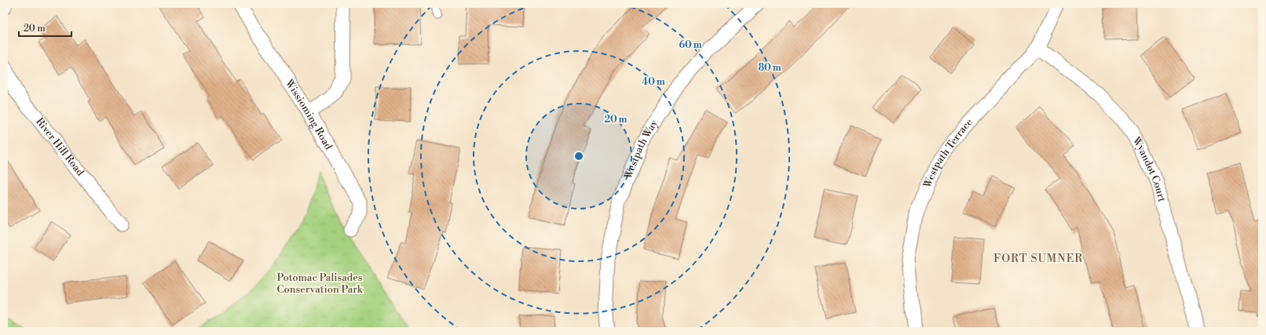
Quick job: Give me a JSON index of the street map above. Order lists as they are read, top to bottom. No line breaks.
{"streets":{"street":["Wissioming Road","River Hill Road","Westpath Way","Westpath Terrace","Wyandot Court"]},"crossings":[["Westpath Terrace","Wyandot Court"]],"districts":["FORT SUMNER"],"parks":["Potomac Palisades Conservation Park"],"scale_bar":"20 m","rings":["60 m","80 m","40 m","20 m"]}
